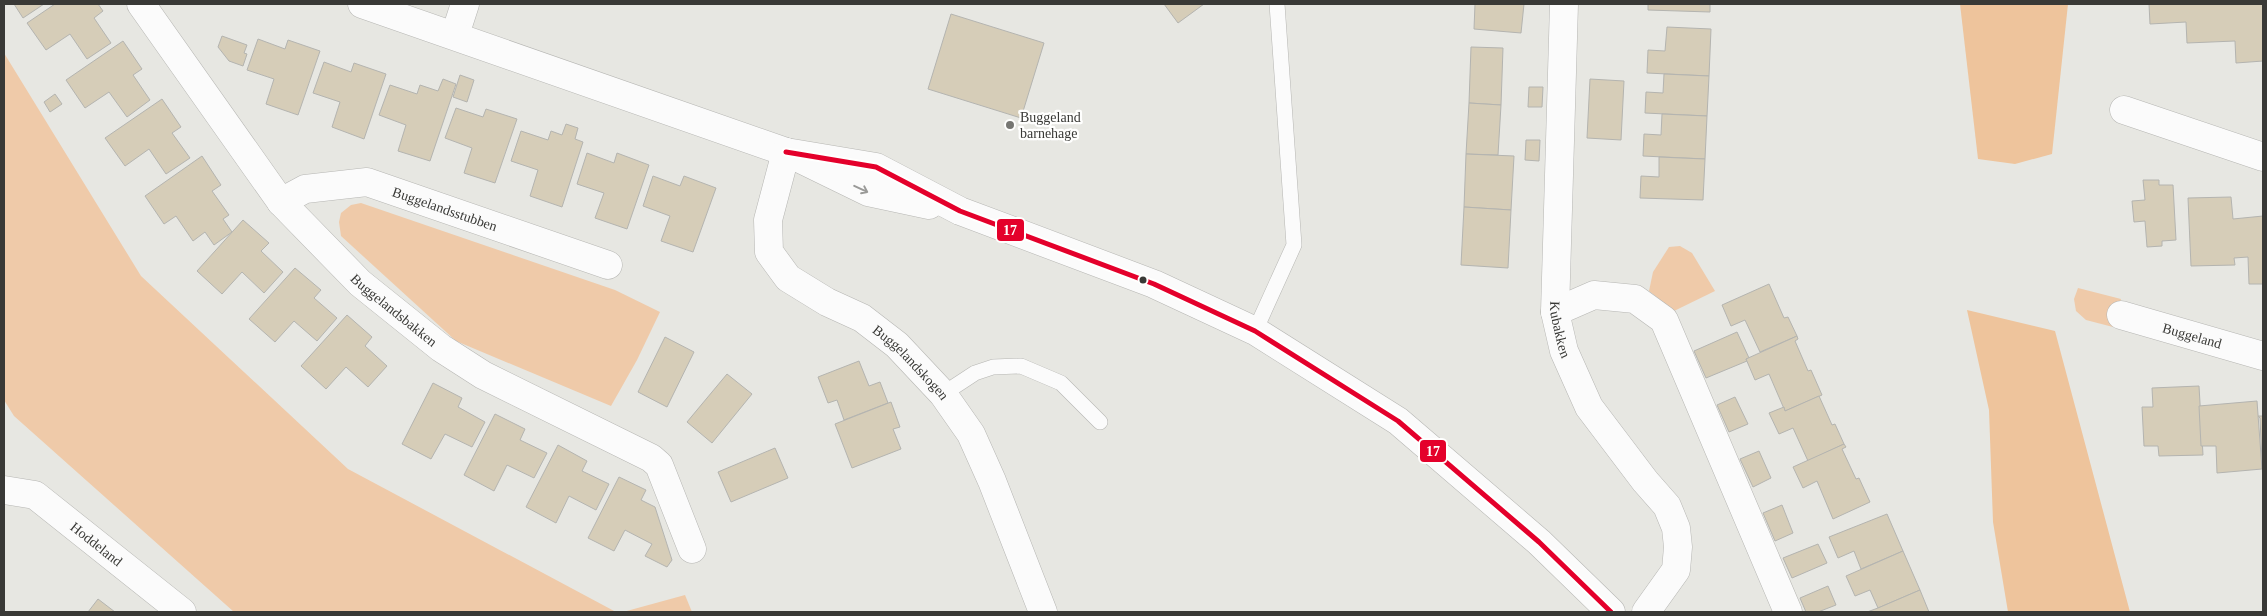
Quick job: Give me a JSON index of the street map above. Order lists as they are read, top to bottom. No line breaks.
{"streets":{"street":["Buggelandsstubben","Buggelandsbakken","Kubakken","Buggeland","Buggelandskogen","Hoddeland"]},"crossings":[["Buggelandsstubben","Buggelandsbakken"]],"places":["Buggeland barnehage"],"lines":["transit line 17"]}
